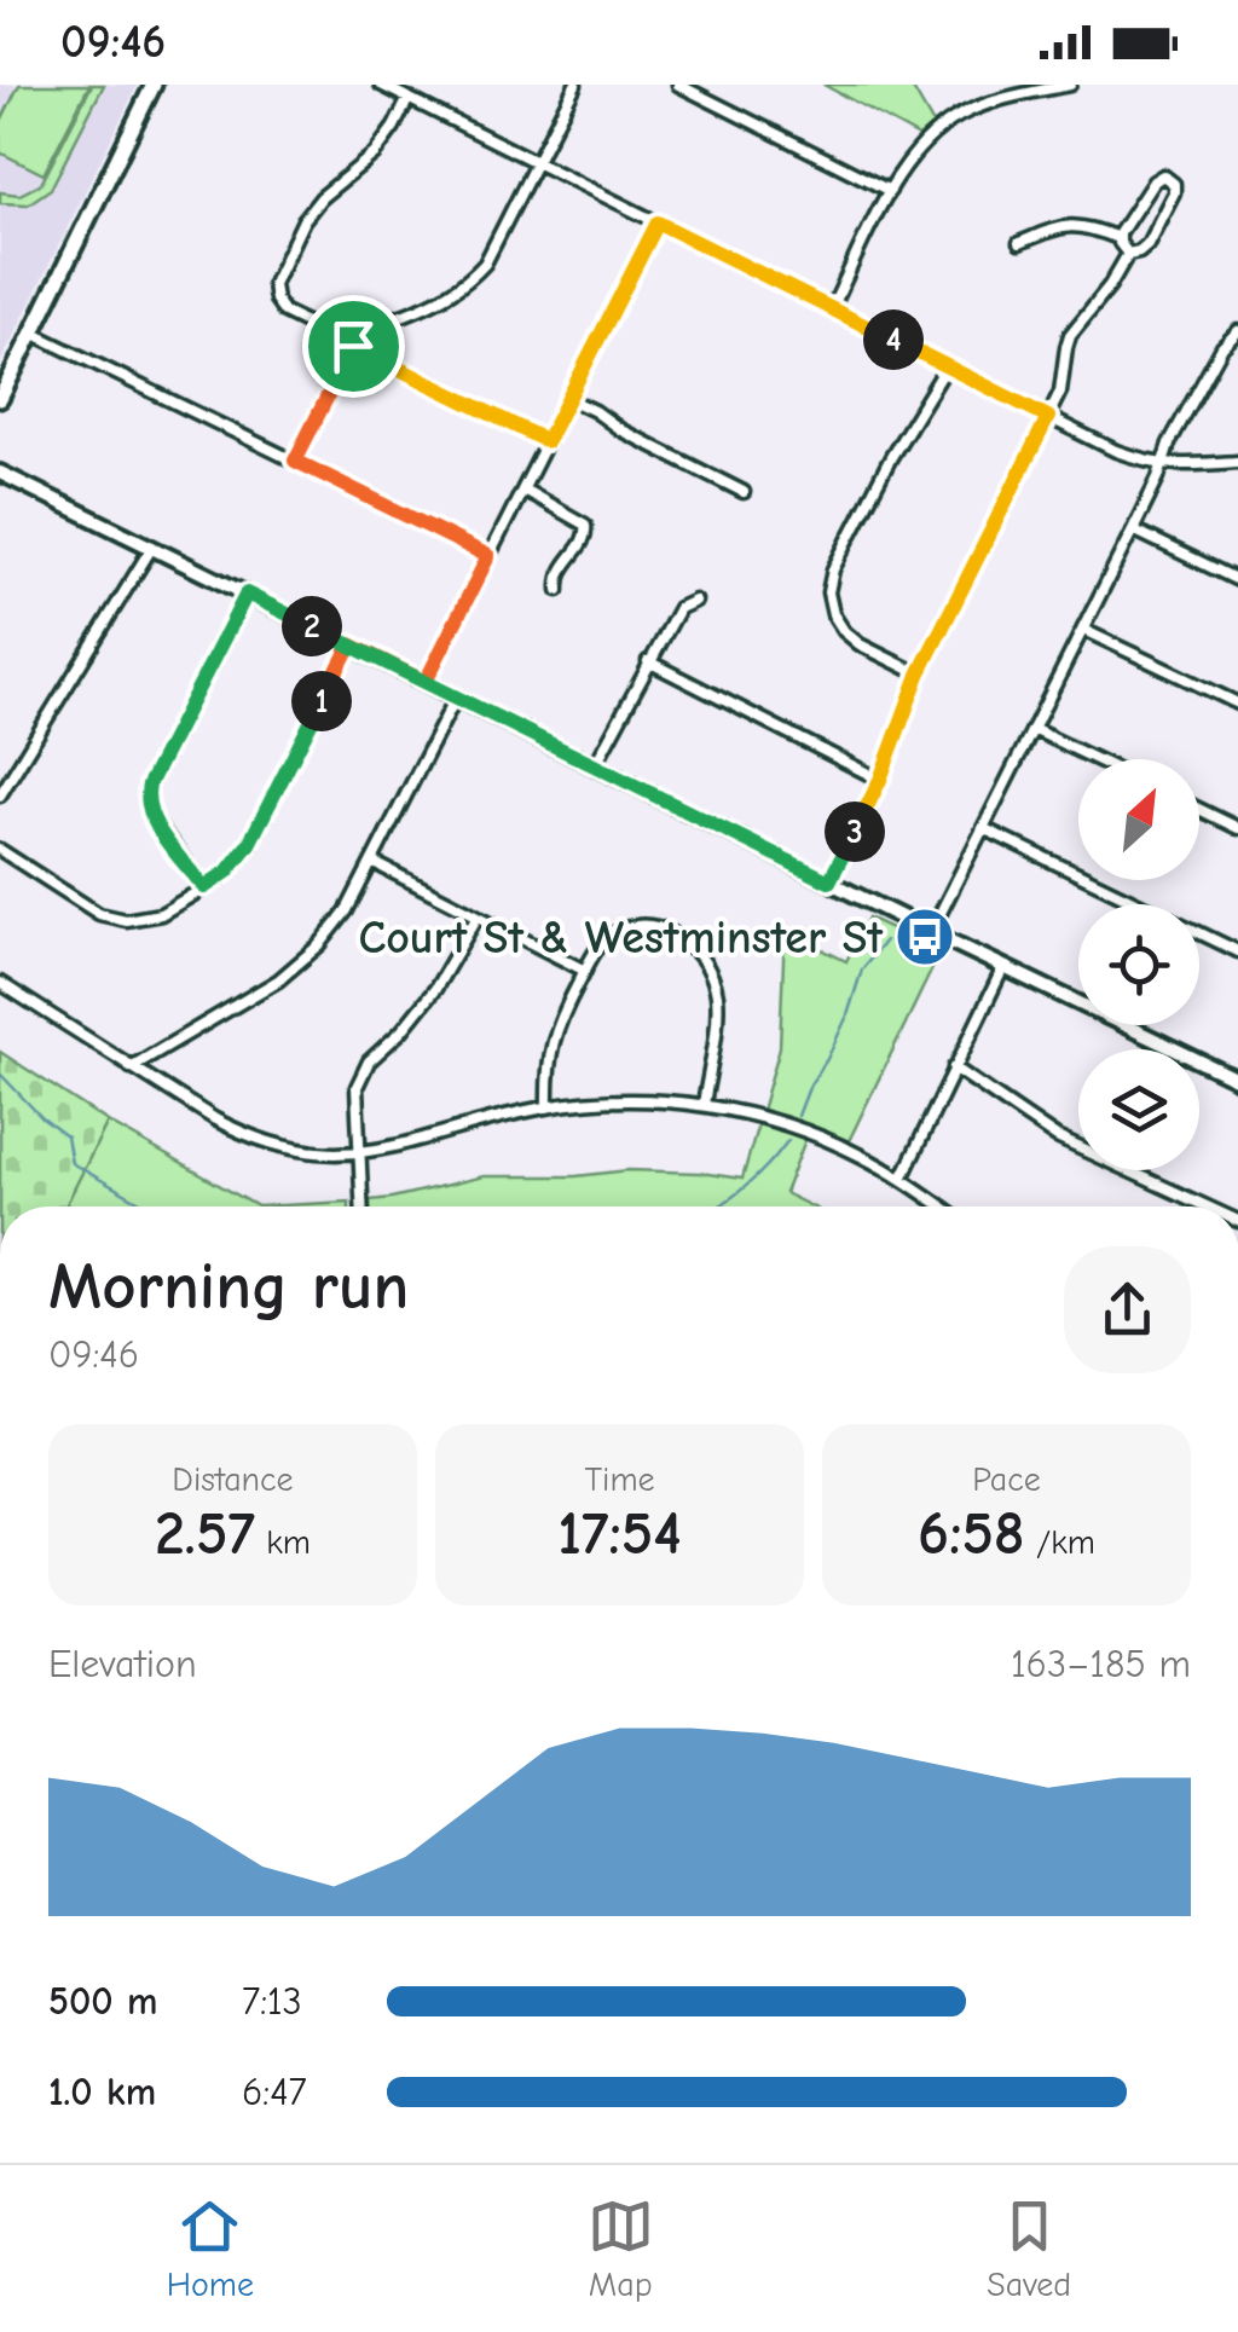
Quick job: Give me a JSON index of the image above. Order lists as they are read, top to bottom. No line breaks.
{"places":{"bus stop":["Court St & Westminster St"]},"north":"top right","page":{"status":"09:46","pins":["4","2","1","3"],"heading":["Morning run","09:46"],"stats":[["Distance","2.57 km"],["Time","17:54"],["Pace","6:58 /km"]],"chart":["Elevation","163–185 m"],"list":[{"name":"500 m","note":"7:13"},{"name":"1.0 km","note":"6:47"}],"tabs":["Home","Map","Saved"]}}
